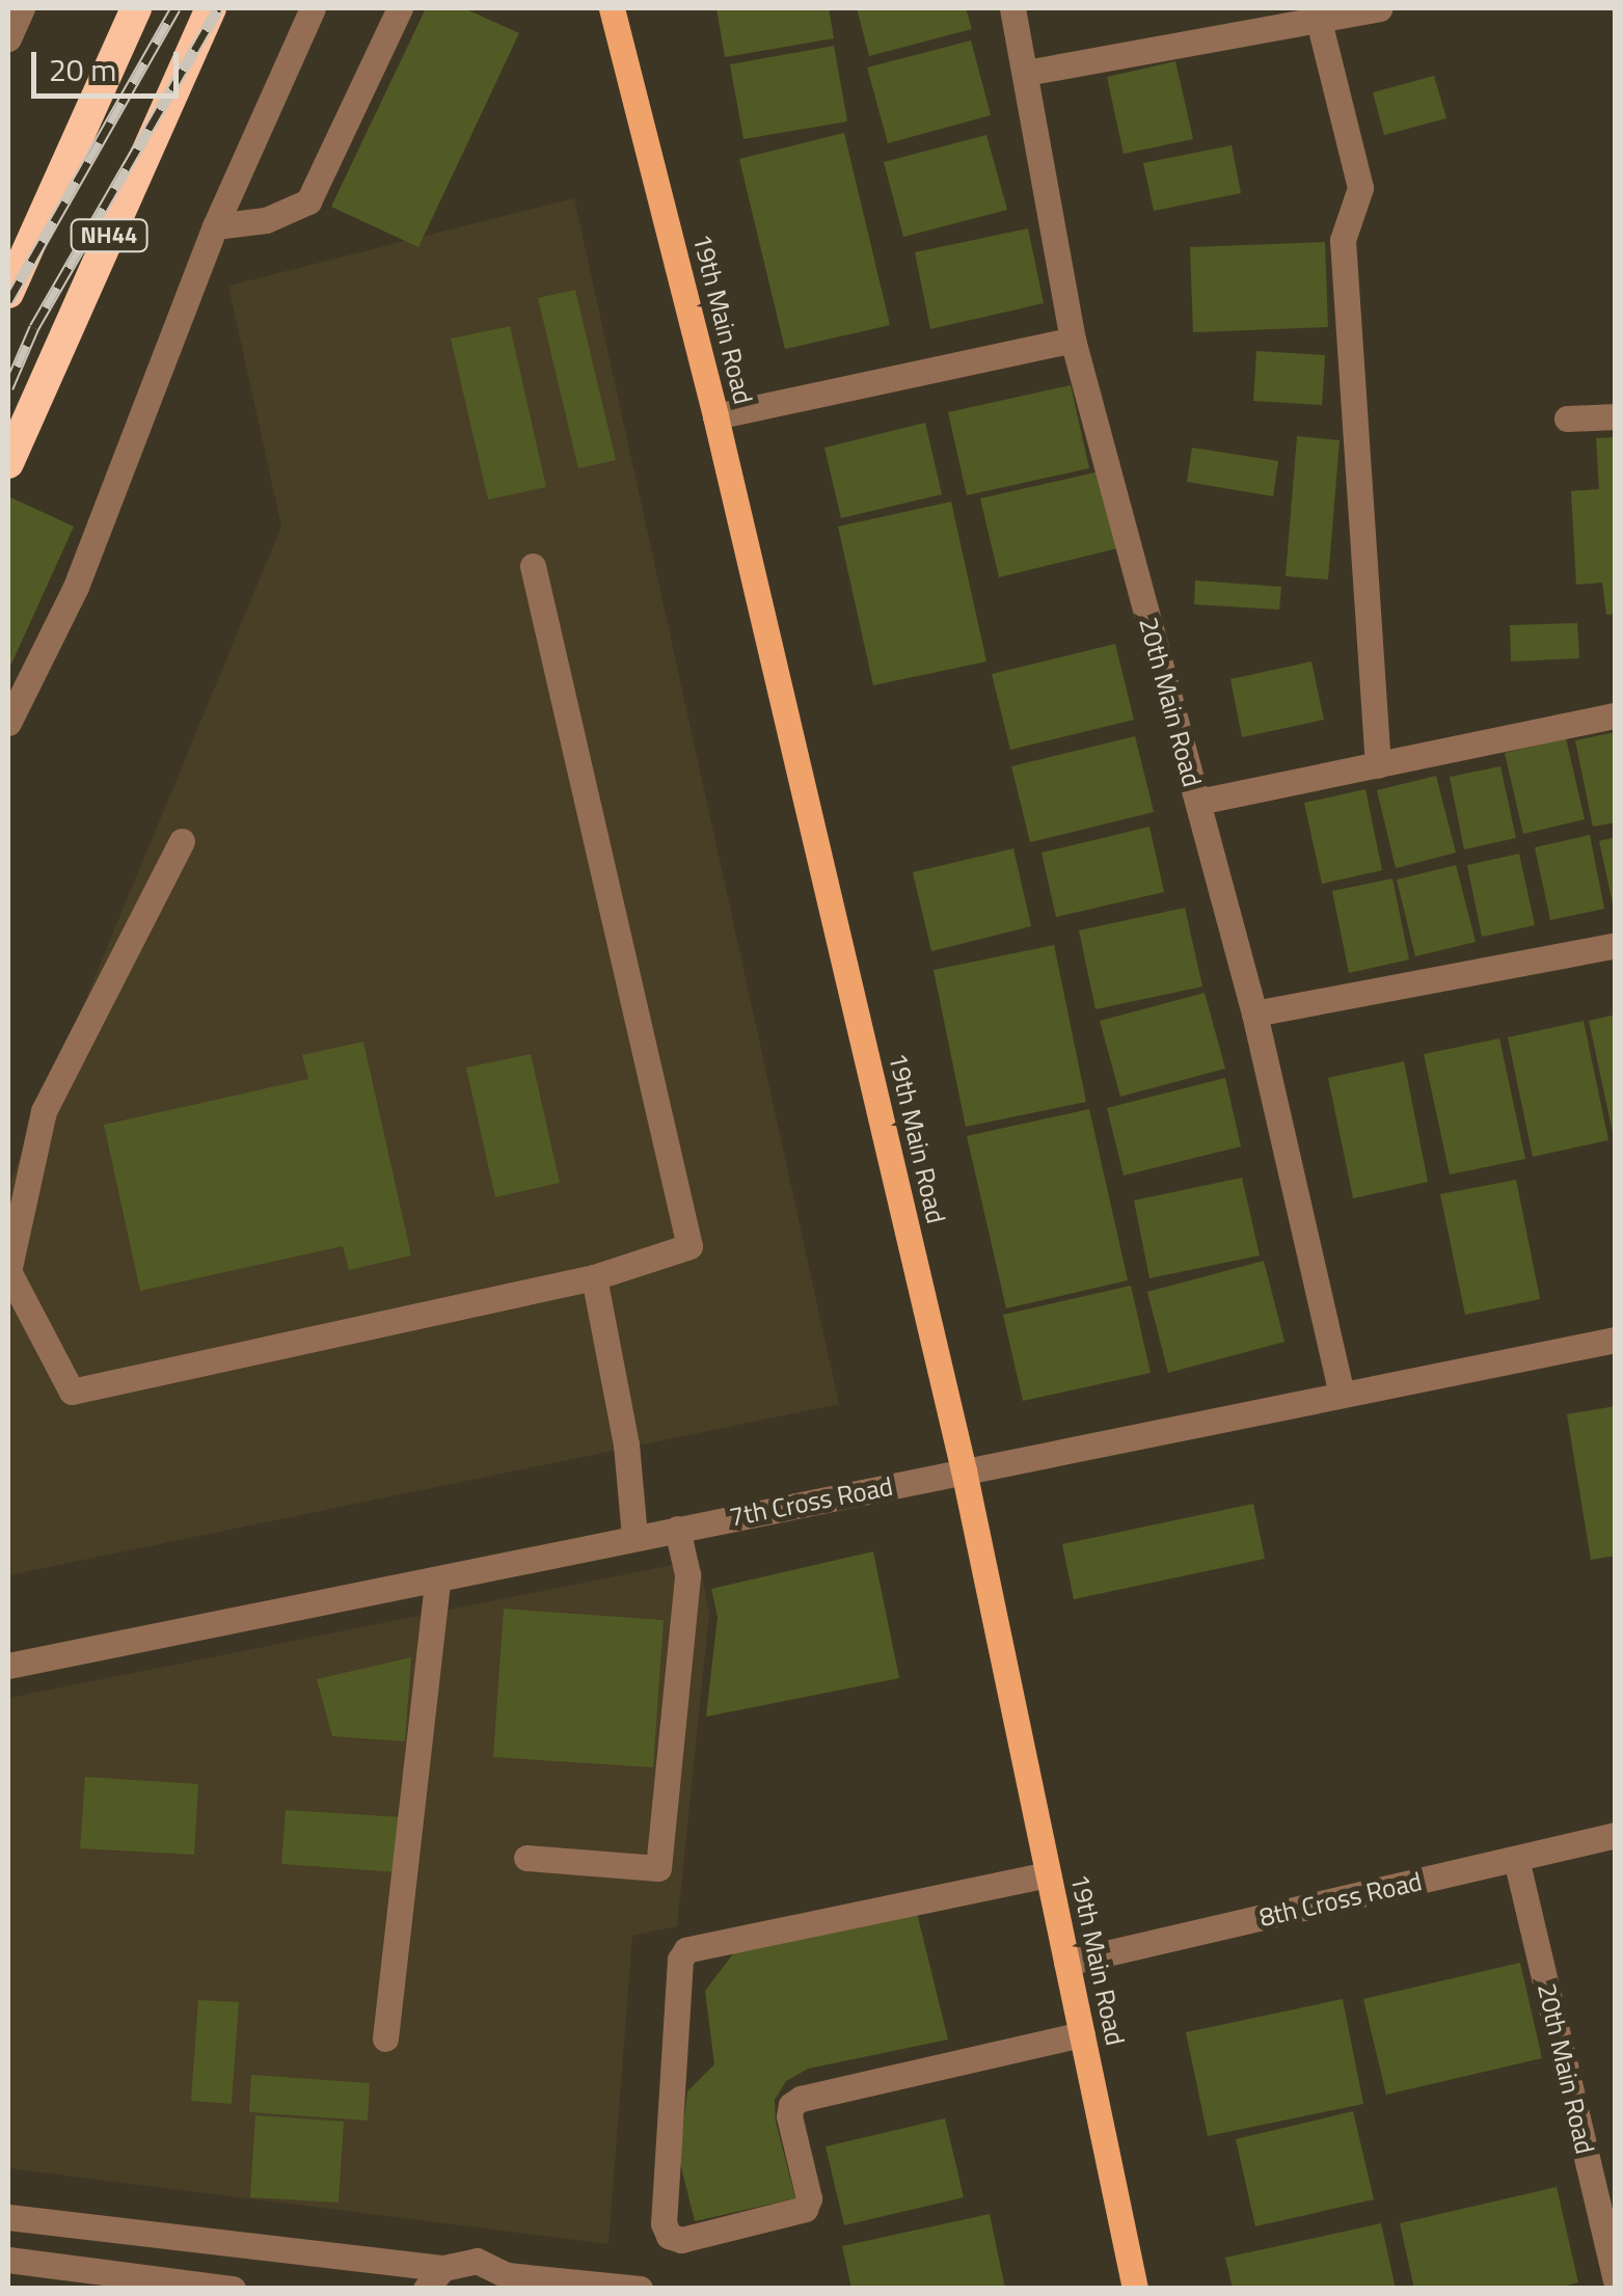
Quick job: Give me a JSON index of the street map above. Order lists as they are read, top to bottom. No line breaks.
{"streets":{"highway":["NH44"],"main road":["19th Main Road"],"street":["20th Main Road","7th Cross Road","8th Cross Road"]},"crossings":[["19th Main Road","7th Cross Road"],["19th Main Road","8th Cross Road"],["20th Main Road","7th Cross Road"],["20th Main Road","8th Cross Road"]],"scale_bar":"20 m"}
